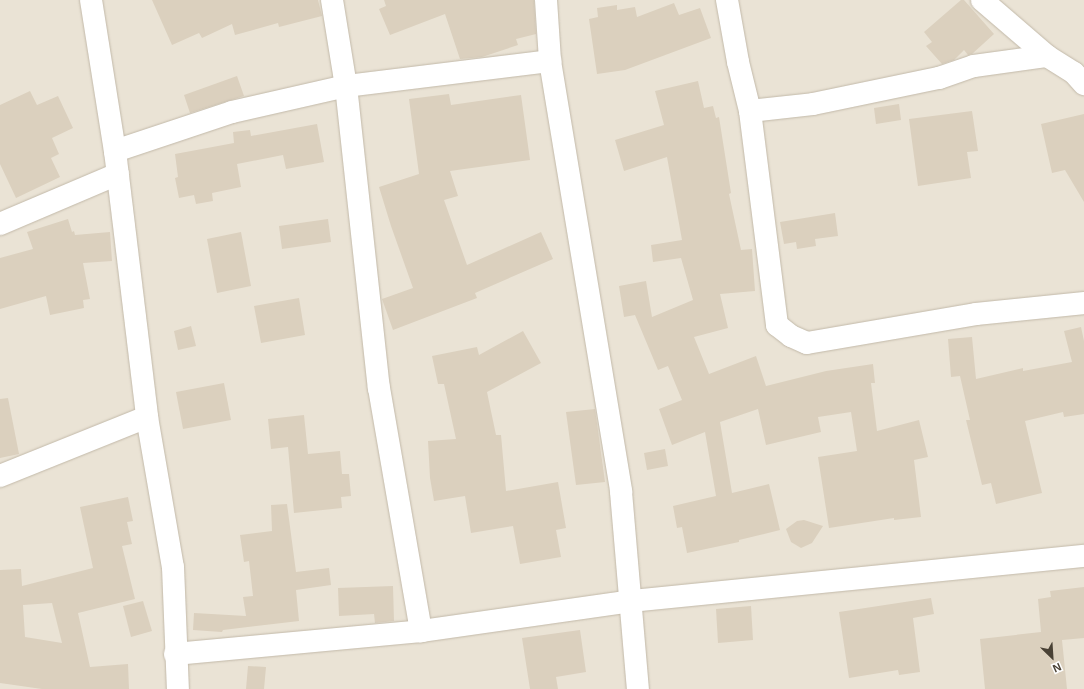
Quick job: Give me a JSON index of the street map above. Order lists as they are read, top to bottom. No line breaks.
{"north":"bottom right"}
